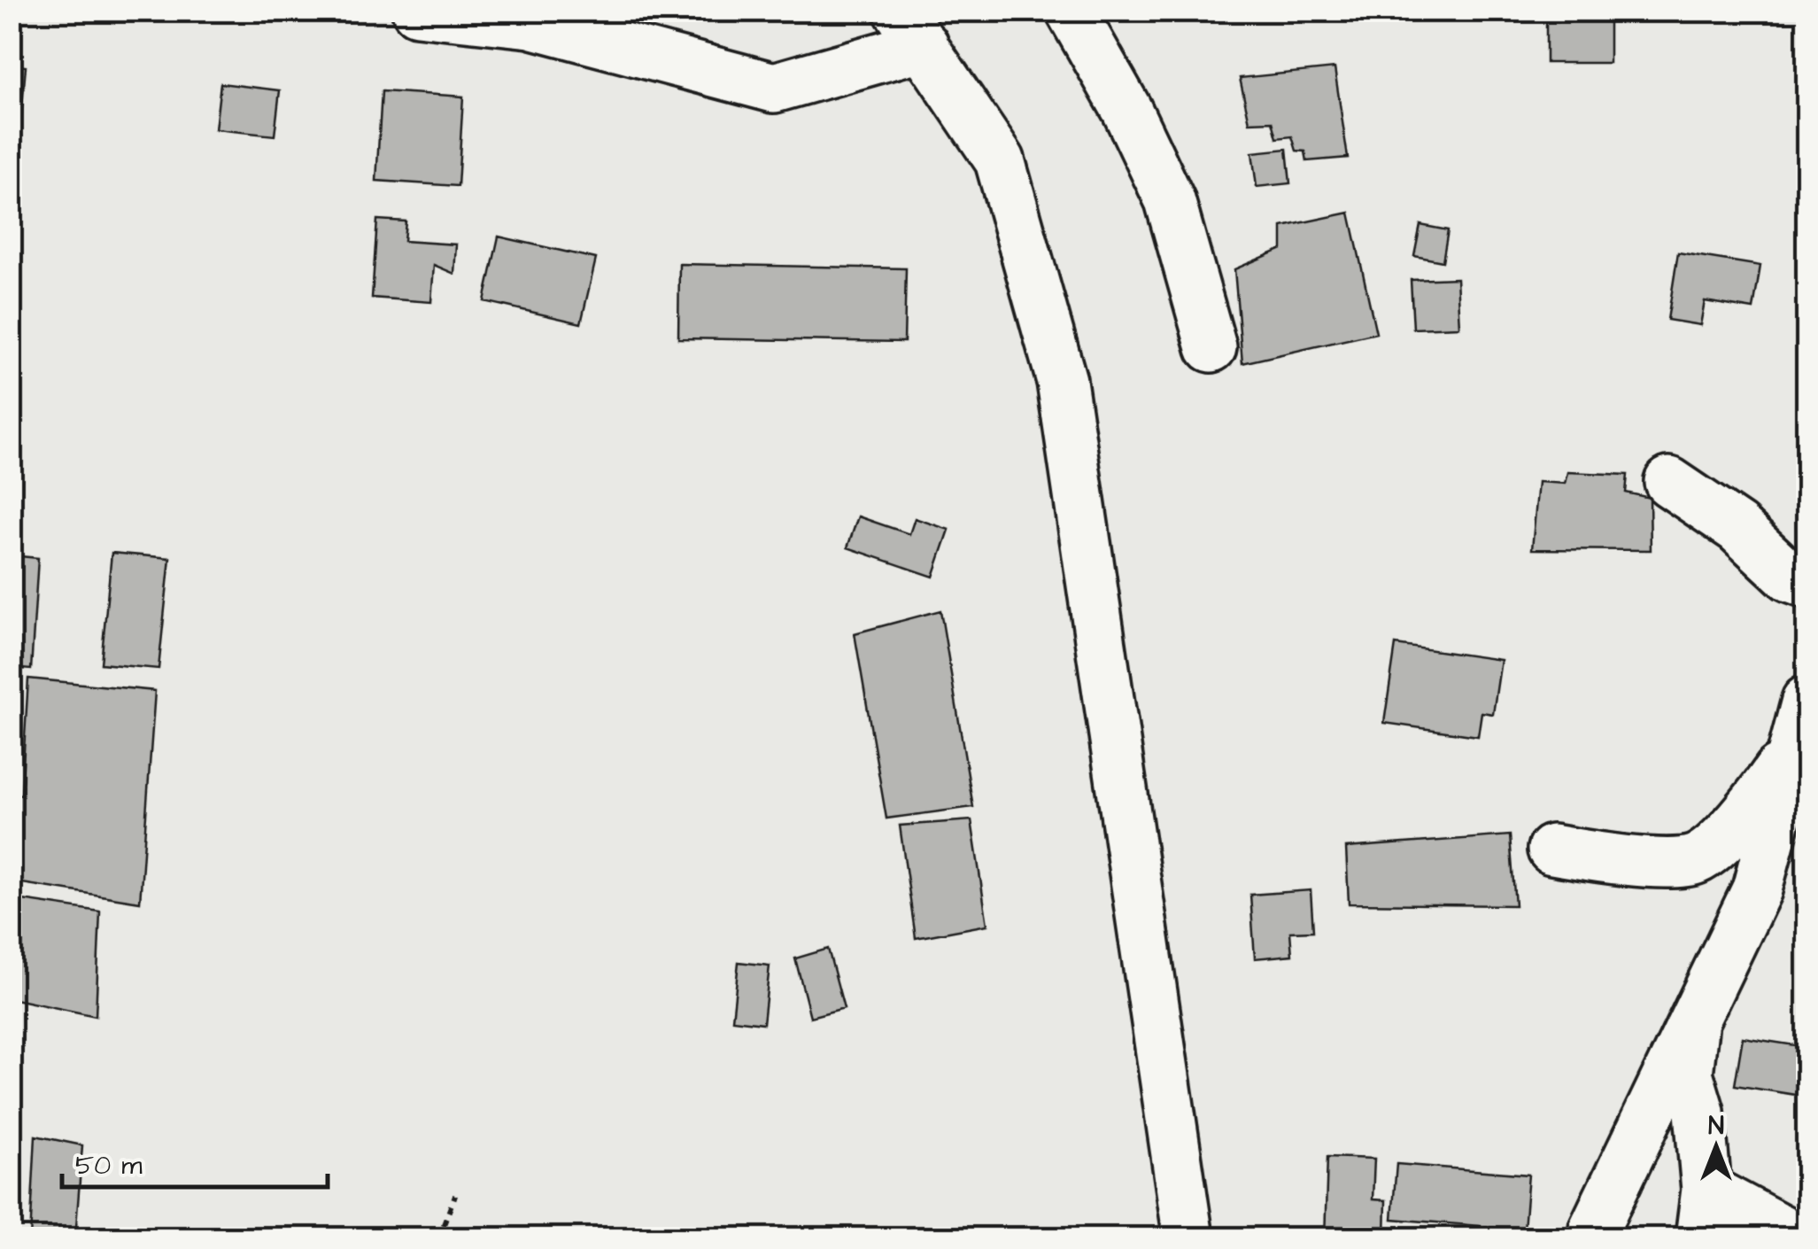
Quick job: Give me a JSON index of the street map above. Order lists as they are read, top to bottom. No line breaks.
{"scale_bar":"50 m","north":"top"}
